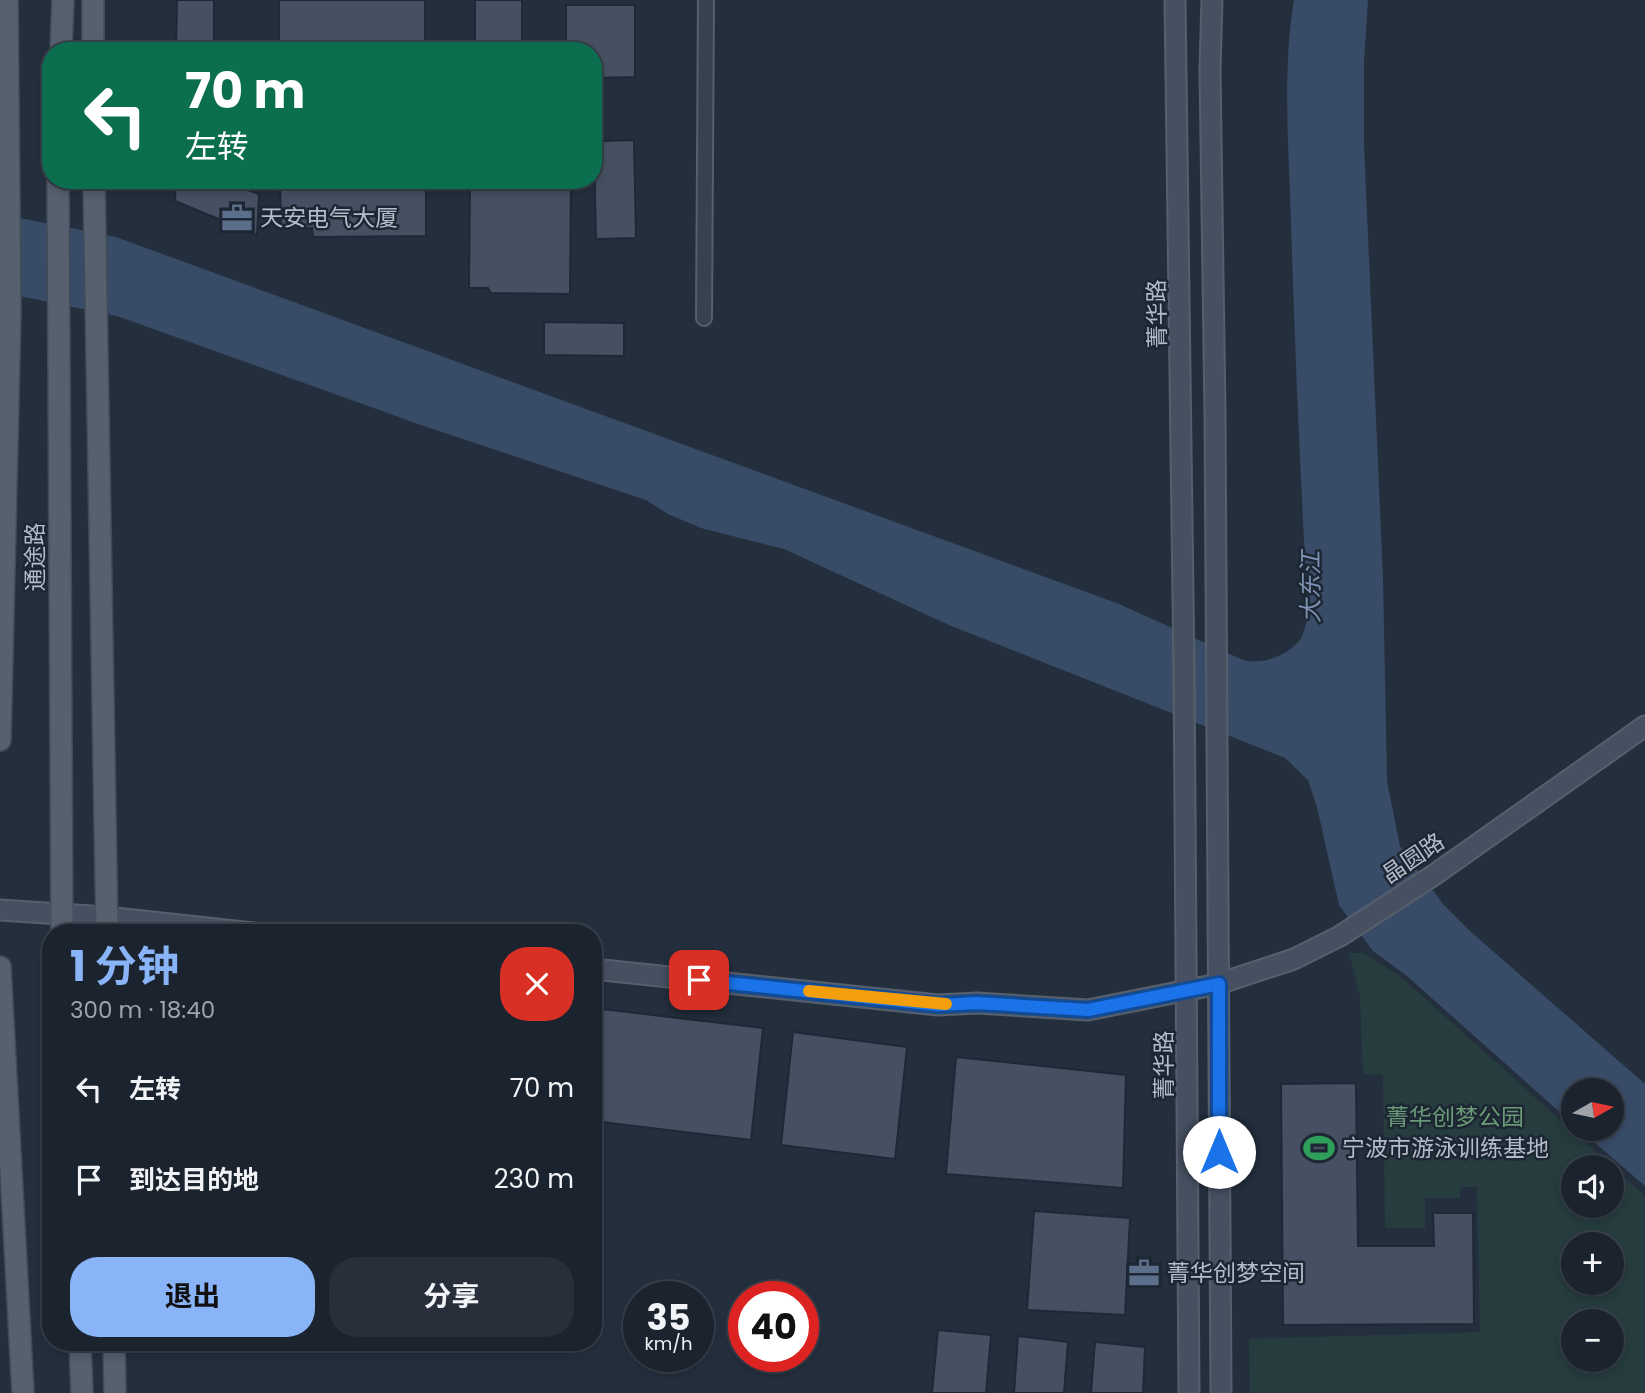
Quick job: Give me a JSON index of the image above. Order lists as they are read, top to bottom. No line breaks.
{"streets":{"main road":["通途路"],"street":["菁华路","晶圆路"]},"crossings":[["菁华路","晶圆路"]],"water":["大东江"],"parks":["菁华创梦公园"],"places":{"office":["天安电气大厦","菁华创梦空间"],"sports":["宁波市游泳训练基地"]},"north":"right","page":{"turn":["70 m","左转"],"heading":["1 分钟","300 m · 18:40"],"list":[{"name":"左转","value":"70 m"},{"name":"到达目的地","value":"230 m"}],"map_buttons":["+","−"],"buttons":["退出","分享"],"speed":"35 km/h","limit":"40"}}
